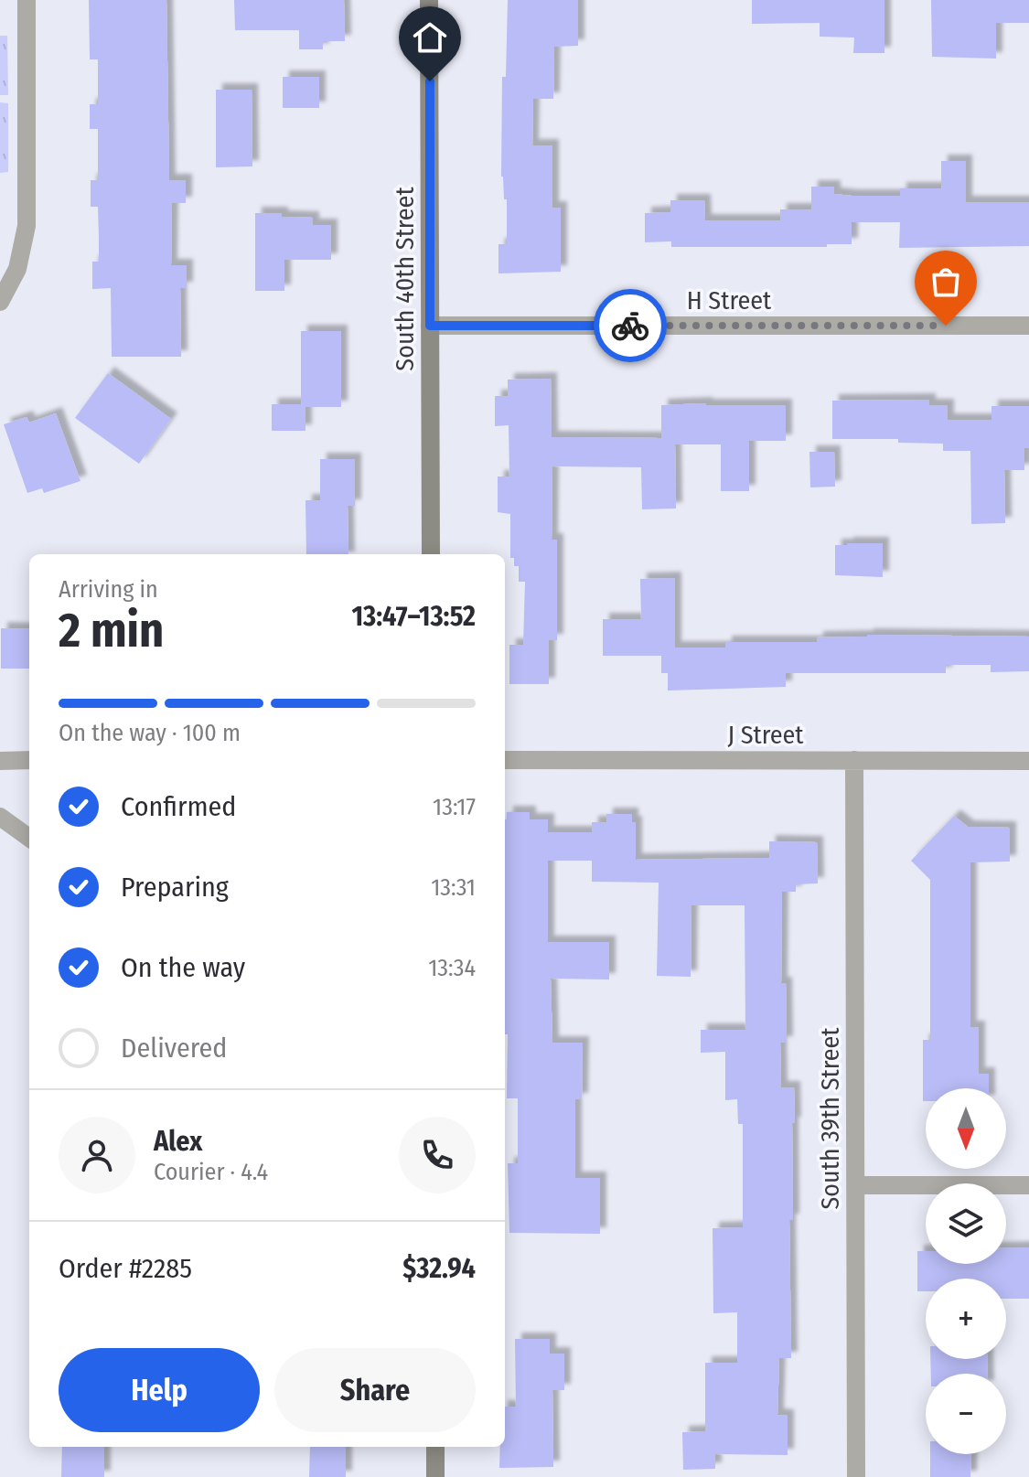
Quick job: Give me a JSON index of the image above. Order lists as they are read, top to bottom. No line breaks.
{"streets":{"main road":["South 40th Street"],"street":["H Street","J Street","South 39th Street"]},"crossings":[["South 40th Street","H Street"],["J Street","South 39th Street"]],"north":"bottom","page":{"heading":["2 min","Arriving in","13:47–13:52"],"panel":["Alex","Courier · 4.4","Order #2285","$32.94"],"bar":"On the way · 100 m","list":[["Confirmed","13:17"],["Preparing","13:31"],["On the way","13:34"],"Delivered"],"map_buttons":["+","−"],"buttons":["Help","Share"]}}
